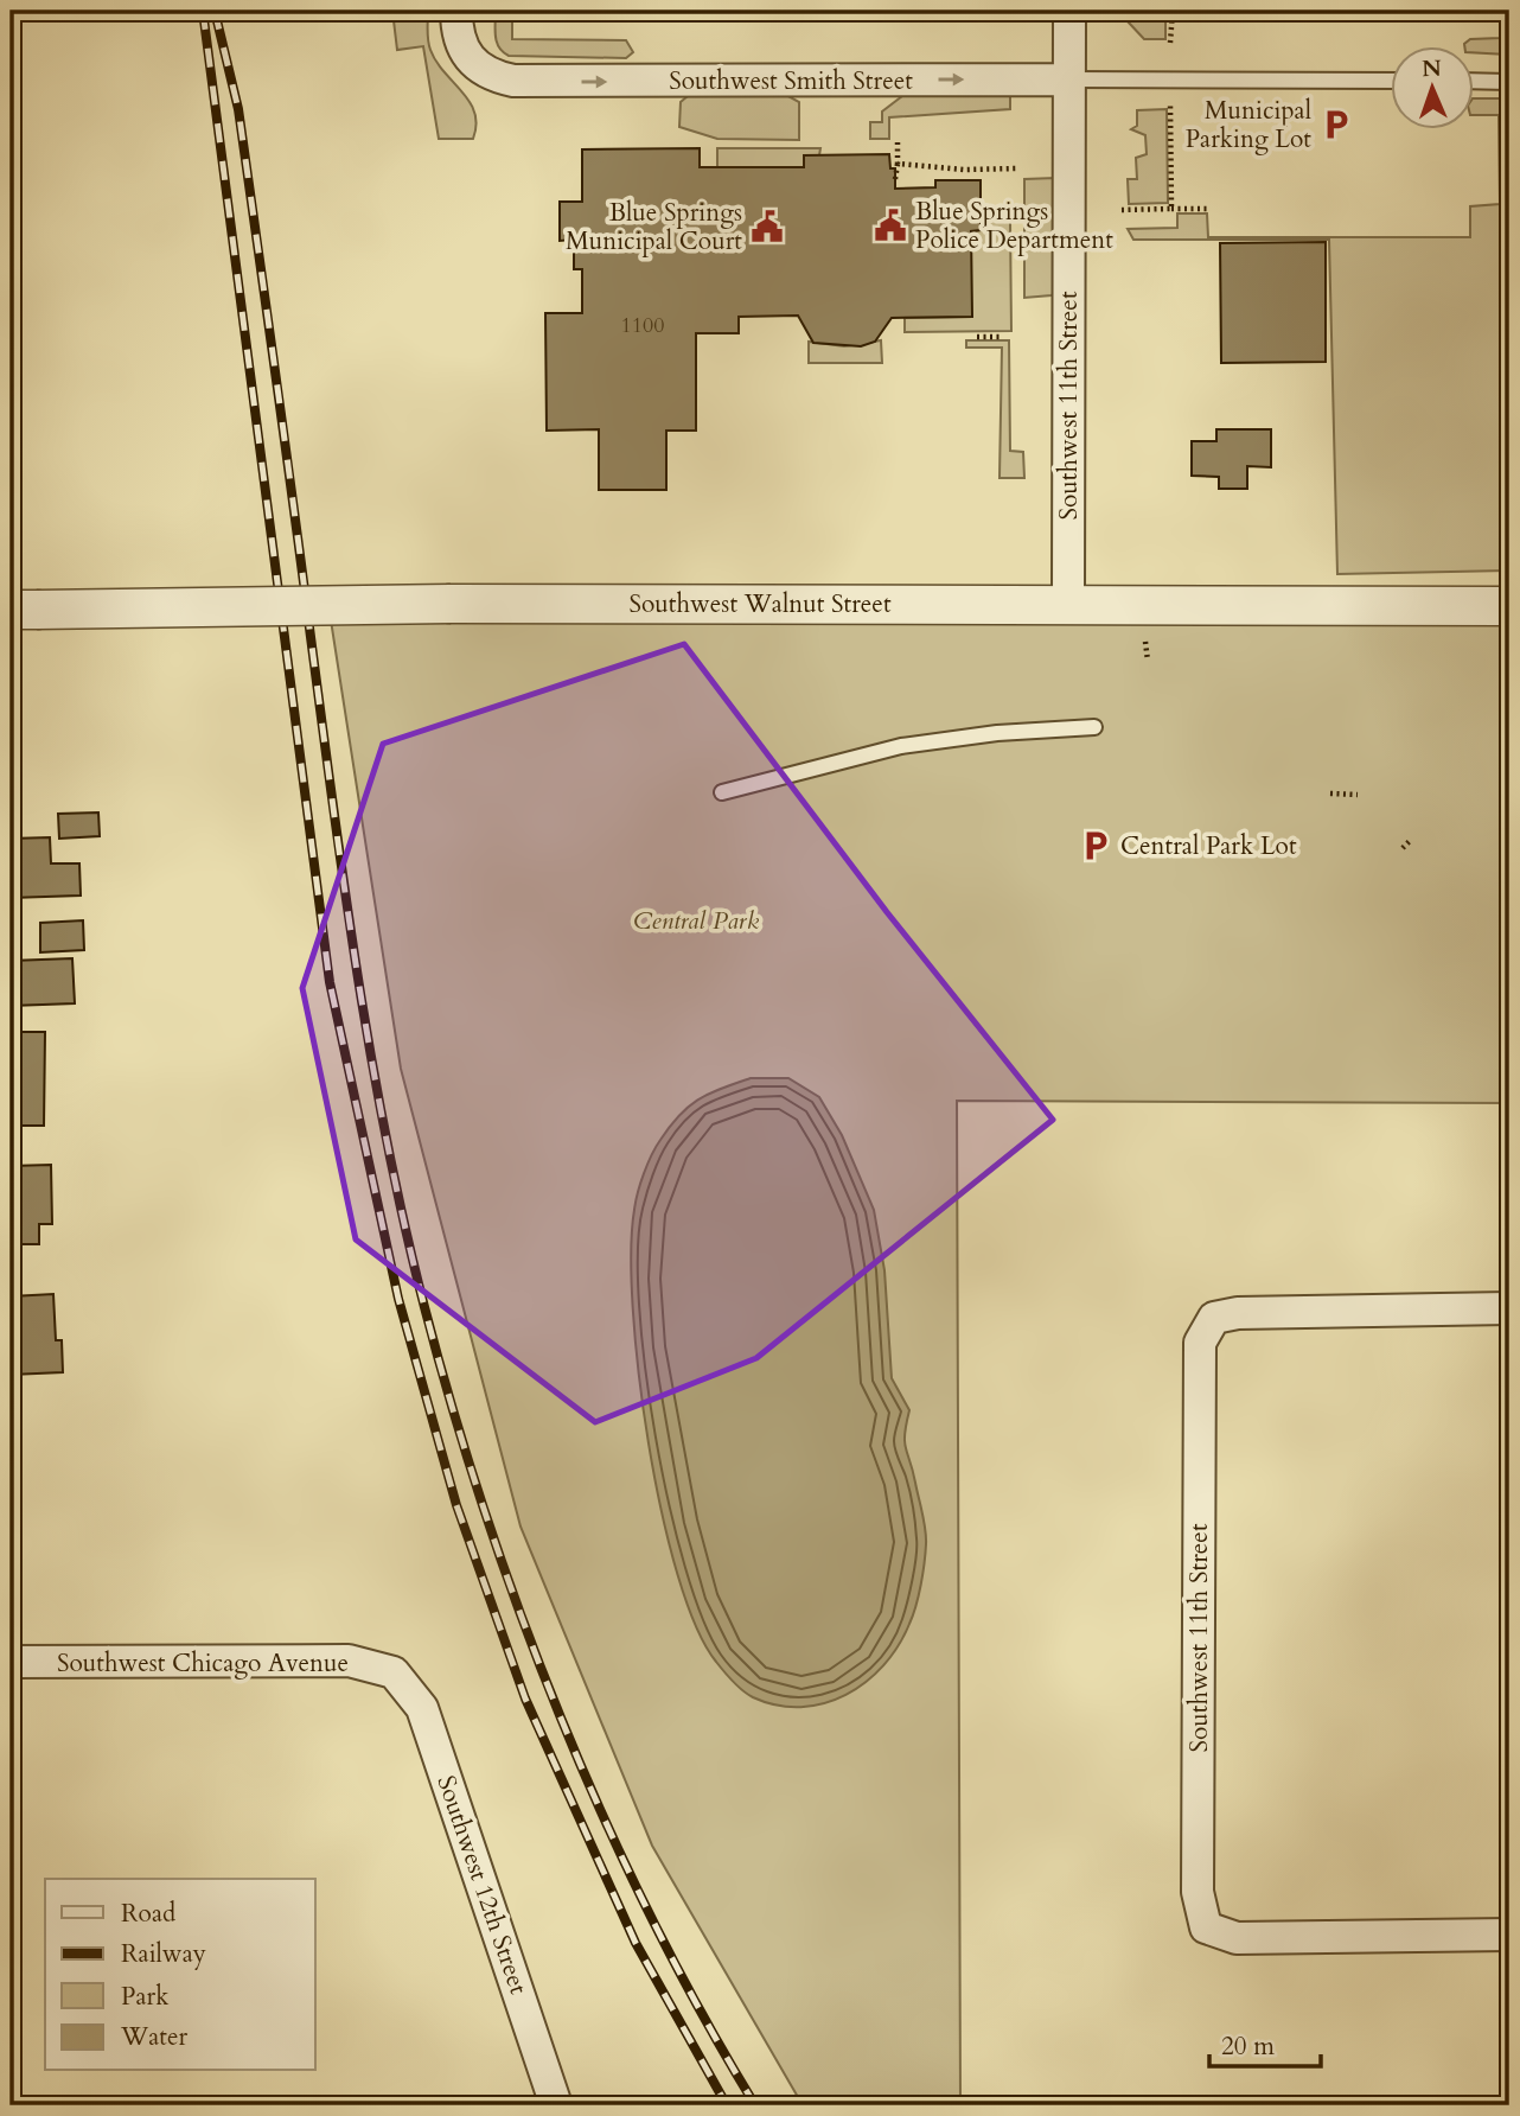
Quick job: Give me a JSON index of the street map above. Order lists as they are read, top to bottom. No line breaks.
{"streets":{"street":["Southwest Smith Street","Southwest 11th Street","Southwest Walnut Street","Southwest Chicago Avenue","Southwest 12th Street"]},"crossings":[["Southwest Smith Street","Southwest 11th Street"],["Southwest 11th Street","Southwest Walnut Street"],["Southwest Chicago Avenue","Southwest 12th Street"]],"one_way":["Southwest Smith Street"],"parks":["Central Park"],"places":{"parking":["Municipal Parking Lot","Central Park Lot"],"public building":["Blue Springs Police Department","Blue Springs Municipal Court"]},"house_numbers":["1100"],"legend":["Road","Railway","Park","Water"],"scale_bar":"20 m","north":"top"}
